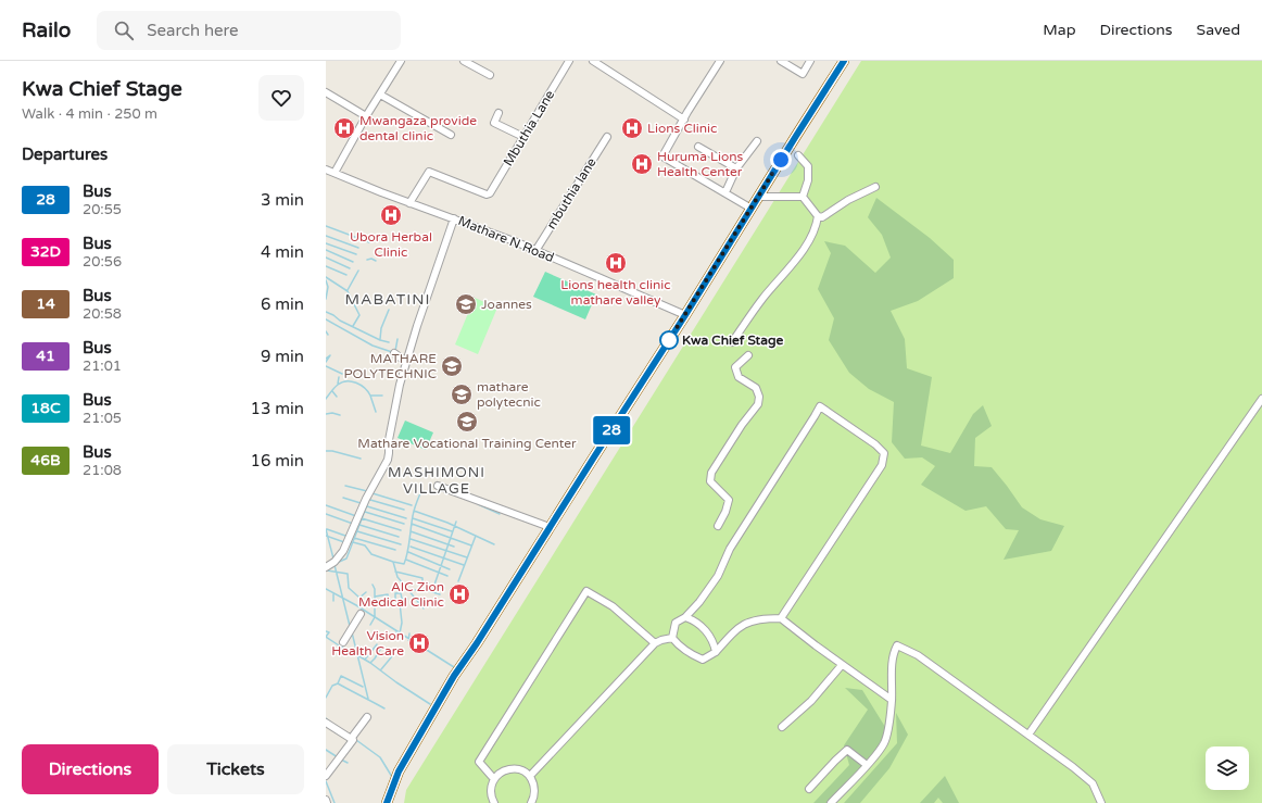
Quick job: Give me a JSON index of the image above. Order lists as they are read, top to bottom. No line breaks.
{"streets":{"street":["Mbuthia Lane","mbuthia lane","Mathare N Road"]},"crossings":[["Mbuthia Lane","Mathare N Road"],["mbuthia lane","Mathare N Road"]],"districts":["MABATINI","MASHIMONI VILLAGE"],"places":{"hospital":["Mwangaza provide dental clinic","Lions Clinic","Huruma Lions Health Center","Ubora Herbal Clinic","Lions health clinic mathare valley","AIC Zion Medical Clinic","Vision Health Care"],"school or university":["Joannes","MATHARE POLYTECHNIC","mathare polytecnic","Mathare Vocational Training Center"],"other":["Kwa Chief Stage"]},"lines":["bus line 28"],"page":{"header":"Railo","search":"Search here","nav":["Map","Directions","Saved"],"heading":[["Kwa Chief Stage","Walk · 4 min · 250 m"],"Departures"],"on_map":"28","list":[{"mark":"28","name":"Bus","note":"20:55","value":"3 min"},{"mark":"32D","name":"Bus","note":"20:56","value":"4 min"},{"mark":"14","name":"Bus","note":"20:58","value":"6 min"},{"mark":"41","name":"Bus","note":"21:01","value":"9 min"},{"mark":"18C","name":"Bus","note":"21:05","value":"13 min"},{"mark":"46B","name":"Bus","note":"21:08","value":"16 min"}],"buttons":["Directions","Tickets"]}}
